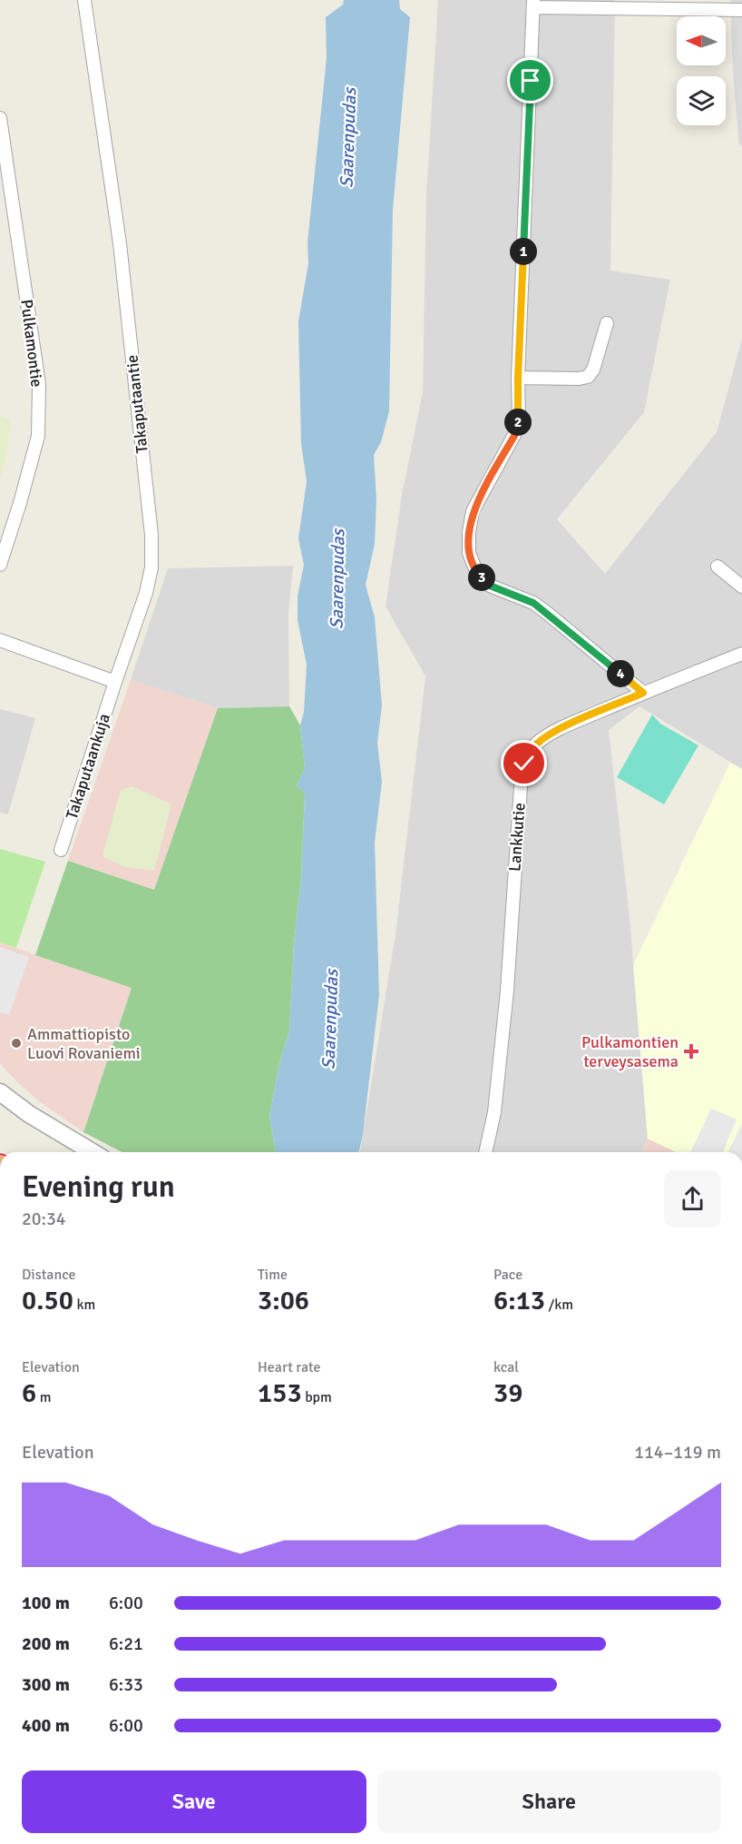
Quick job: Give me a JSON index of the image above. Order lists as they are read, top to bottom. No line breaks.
{"streets":{"street":["Pulkamontie","Takaputaantie","Takaputaankuja","Lankkutie"]},"crossings":[["Takaputaantie","Takaputaankuja"]],"water":["Saarenpudas"],"places":{"other":["Ammattiopisto Luovi Rovaniemi"],"health":["Pulkamontien terveysasema"]},"north":"left","page":{"pins":["1","2","3","4"],"heading":["Evening run","20:34"],"stats":[["Distance","0.50 km"],["Time","3:06"],["Pace","6:13 /km"],["Elevation","6 m"],["Heart rate","153 bpm"],["kcal","39"]],"chart":["Elevation","114–119 m"],"list":[{"name":"100 m","note":"6:00"},{"name":"200 m","note":"6:21"},{"name":"300 m","note":"6:33"},{"name":"400 m","note":"6:00"}],"buttons":["Save","Share"]}}
